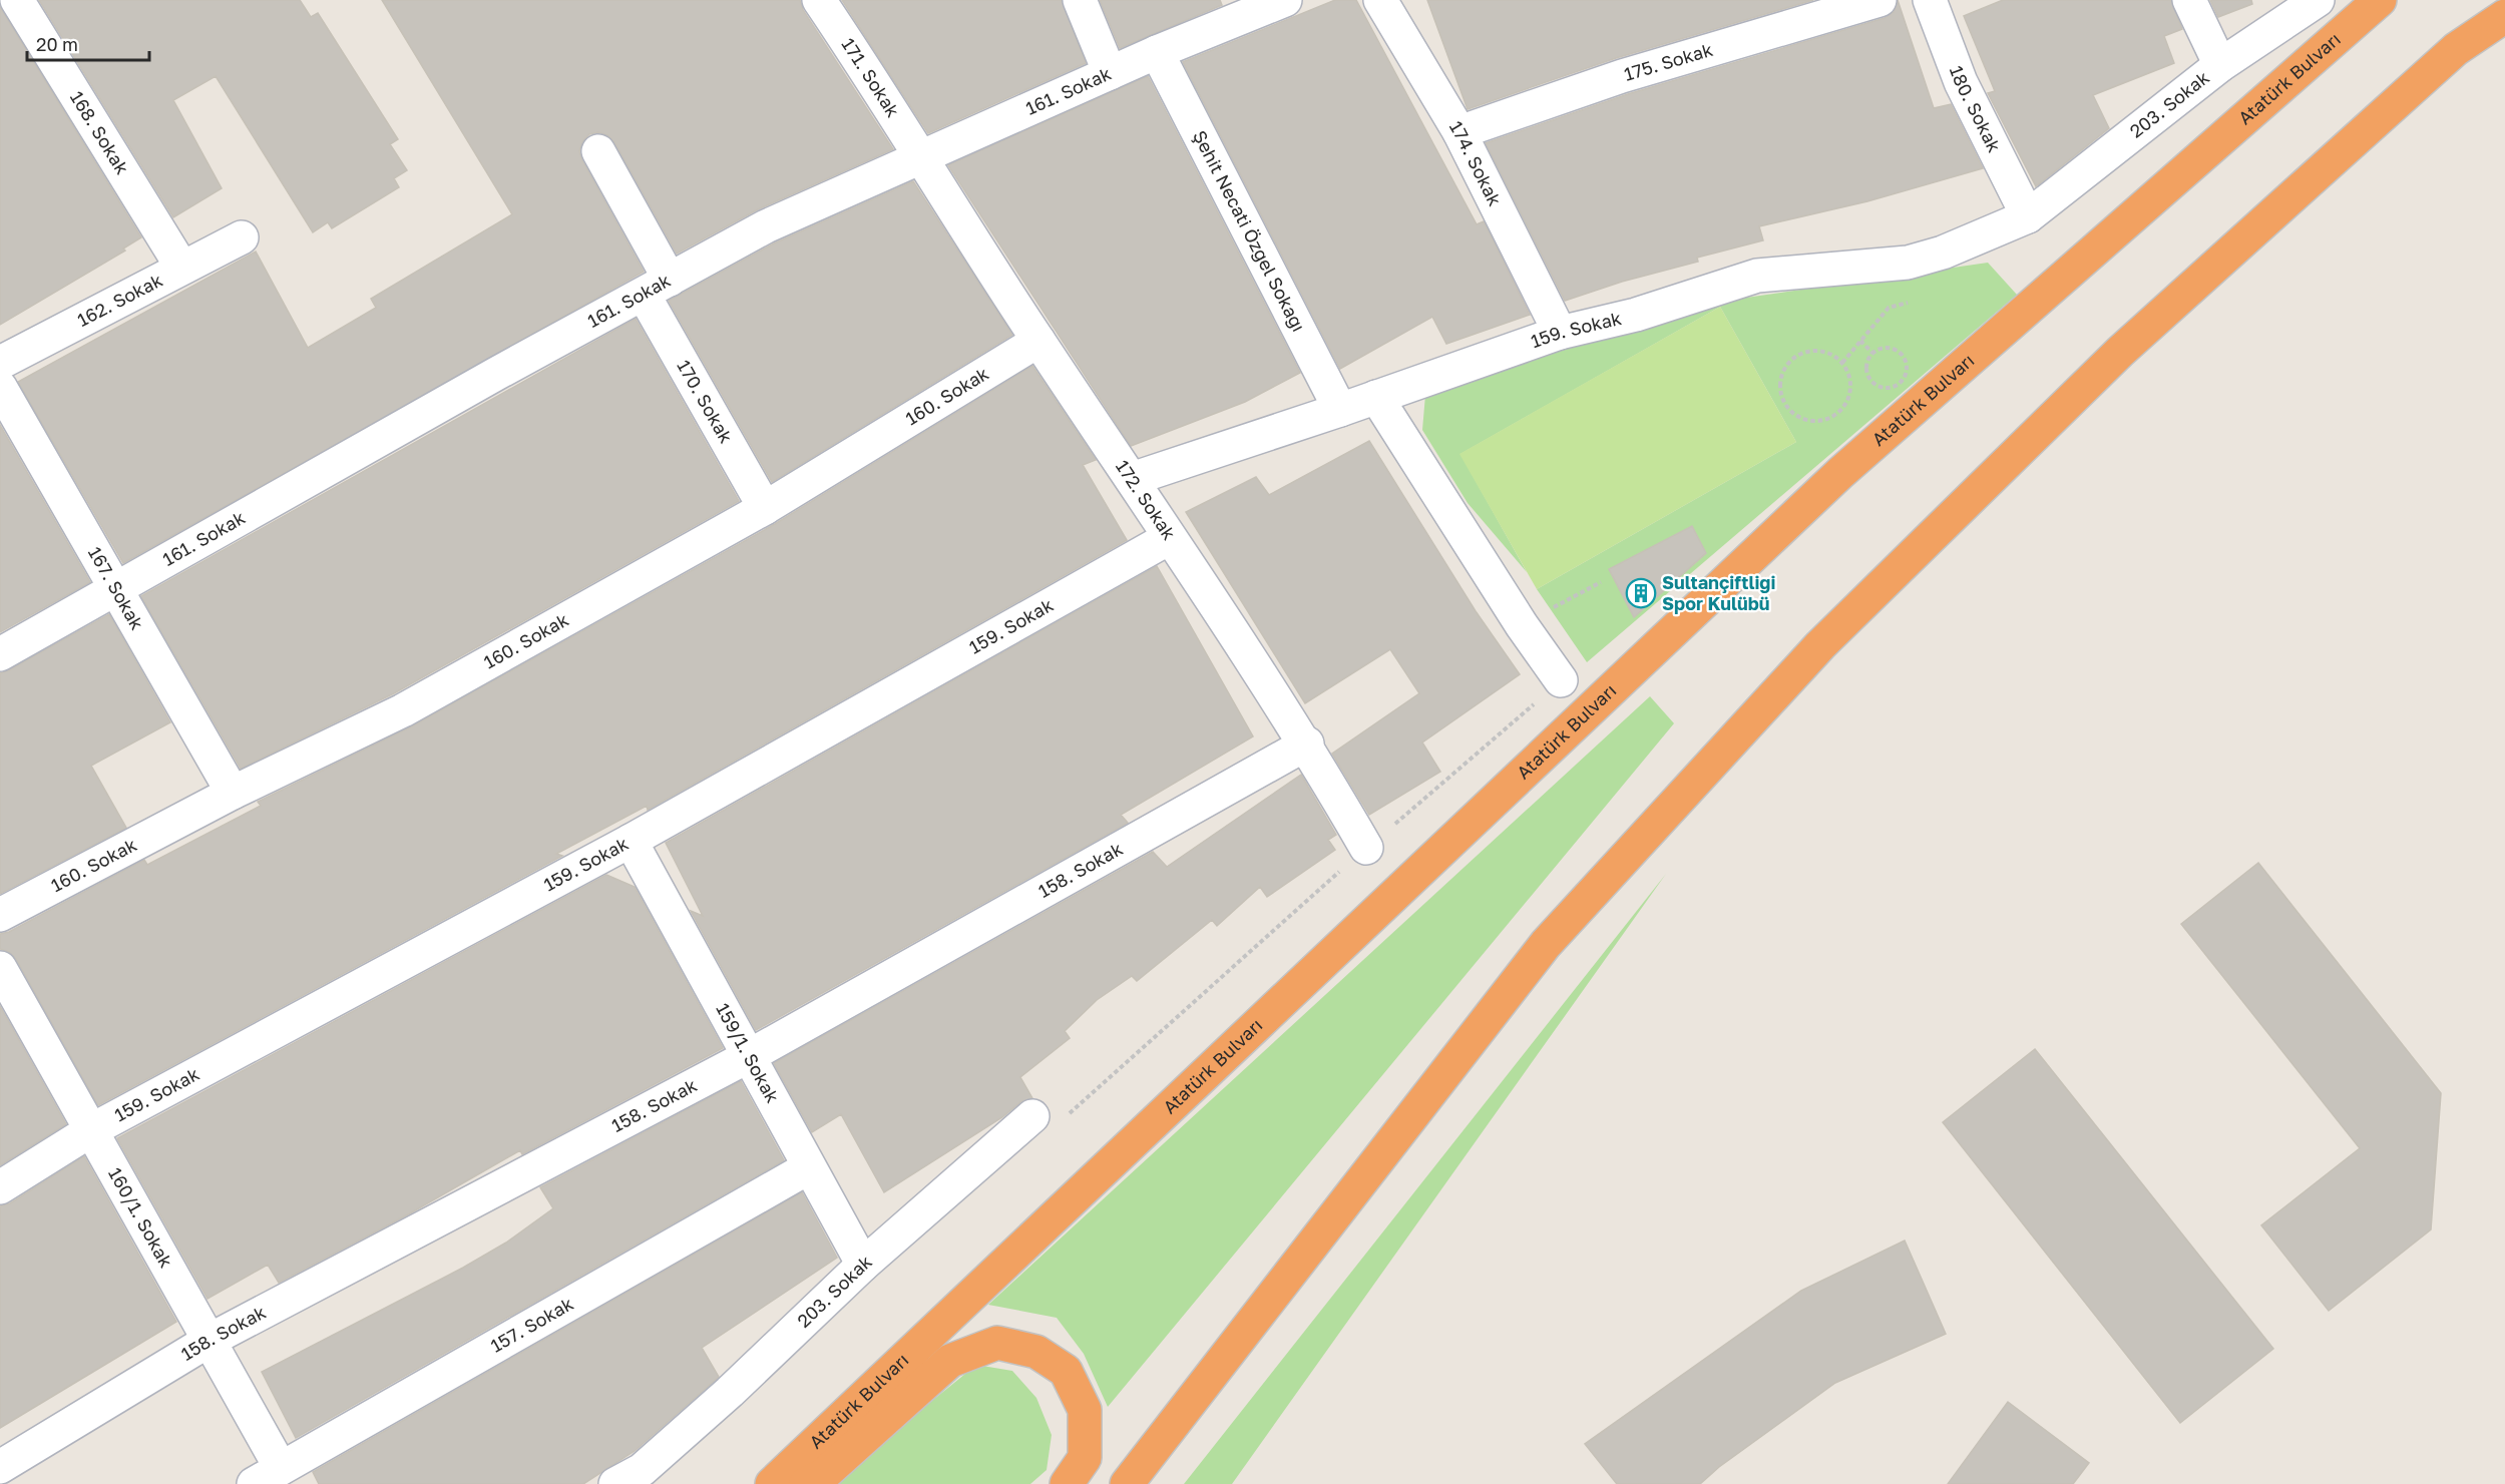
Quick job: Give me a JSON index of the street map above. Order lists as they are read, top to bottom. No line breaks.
{"streets":{"highway":["Atatürk Bulvarı"],"street":["175. Sokak","171. Sokak","161. Sokak","203. Sokak","180. Sokak","168. Sokak","174. Sokak","Şehit Necati Özgel Sokağı","162. Sokak","159. Sokak","160. Sokak","170. Sokak","172. Sokak","167. Sokak","158. Sokak","159/1. Sokak","160/1. Sokak","157. Sokak"]},"crossings":[["175. Sokak","174. Sokak"],["171. Sokak","161. Sokak"],["171. Sokak","172. Sokak"],["161. Sokak","Şehit Necati Özgel Sokağı"],["161. Sokak","170. Sokak"],["161. Sokak","172. Sokak"],["161. Sokak","167. Sokak"],["203. Sokak","180. Sokak"],["203. Sokak","159. Sokak"],["203. Sokak","159/1. Sokak"],["180. Sokak","159. Sokak"],["168. Sokak","162. Sokak"],["174. Sokak","159. Sokak"],["Şehit Necati Özgel Sokağı","159. Sokak"],["159. Sokak","172. Sokak"],["159. Sokak","159/1. Sokak"],["159. Sokak","160/1. Sokak"],["160. Sokak","170. Sokak"],["160. Sokak","172. Sokak"],["160. Sokak","167. Sokak"],["172. Sokak","158. Sokak"],["158. Sokak","159/1. Sokak"],["158. Sokak","160/1. Sokak"],["159/1. Sokak","157. Sokak"],["160/1. Sokak","157. Sokak"]],"places":{"building":["Sultançiftliği Spor Kulübü"]},"scale_bar":"20 m"}
